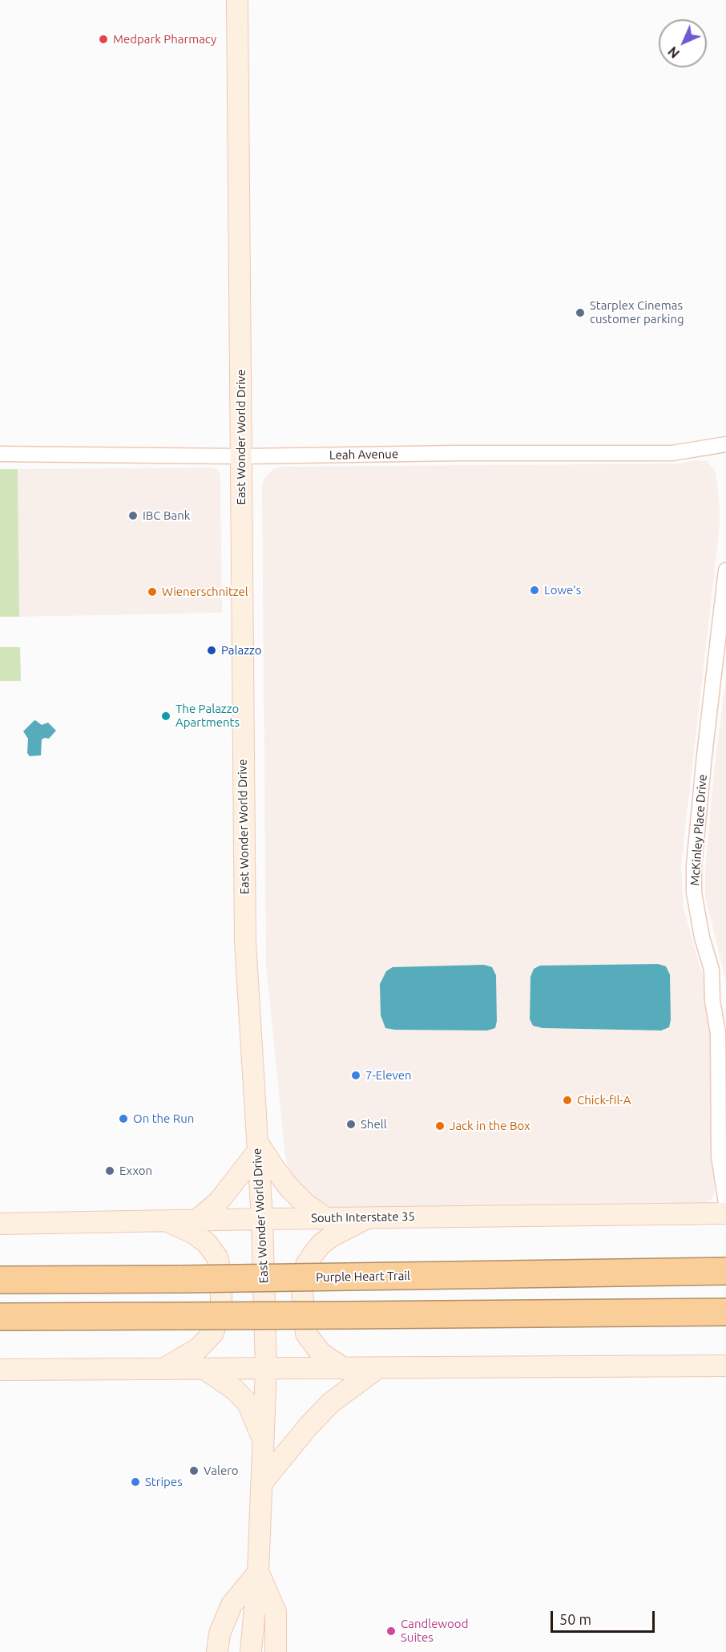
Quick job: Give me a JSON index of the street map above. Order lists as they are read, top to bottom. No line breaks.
{"streets":{"highway":["Purple Heart Trail"],"main road":["East Wonder World Drive","South Interstate 35"],"street":["Leah Avenue","McKinley Place Drive"]},"crossings":[["East Wonder World Drive","Leah Avenue"],["East Wonder World Drive","South Interstate 35"]],"places":["Medpark Pharmacy","Starplex Cinemas customer parking","IBC Bank","Lowe's","Wienerschnitzel","Palazzo","The Palazzo Apartments","7-Eleven","Chick-fil-A","On the Run","Shell","Jack in the Box","Exxon","Valero","Stripes","Candlewood Suites"],"scale_bar":"50 m","north":"bottom left"}
